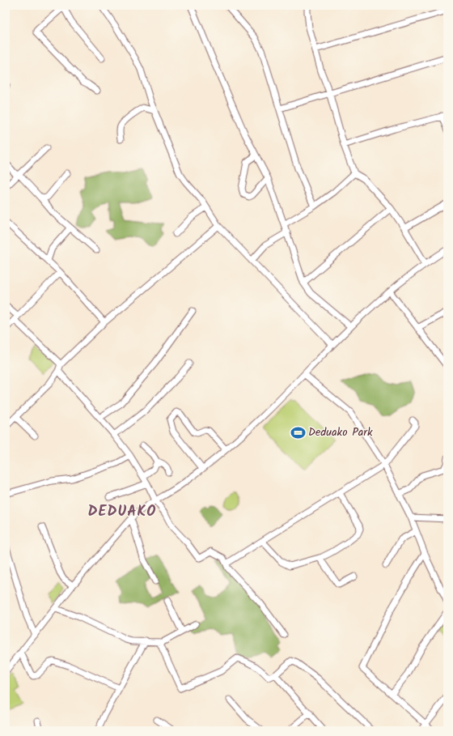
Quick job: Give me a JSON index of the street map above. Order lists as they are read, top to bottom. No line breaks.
{"districts":["DEDUAKO"],"places":{"sports":["Deduako Park"]}}
